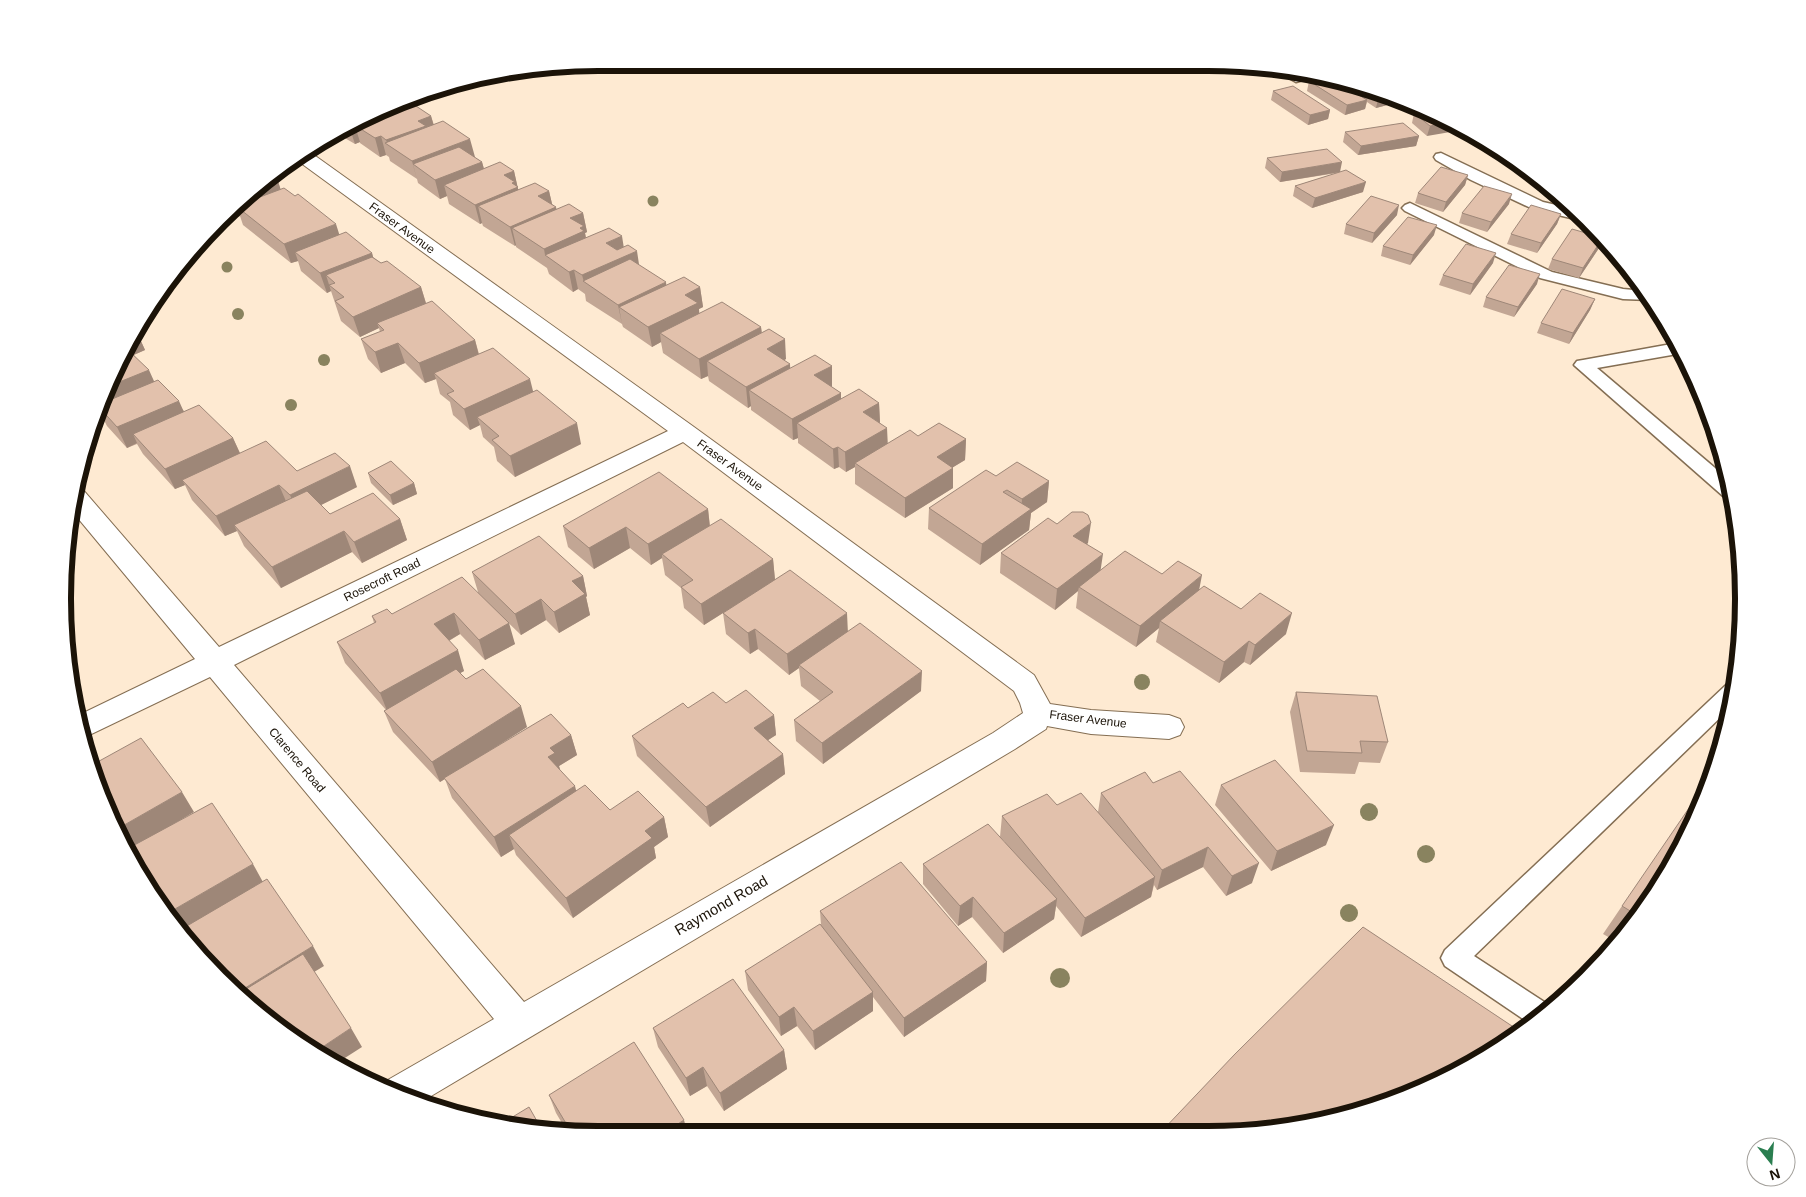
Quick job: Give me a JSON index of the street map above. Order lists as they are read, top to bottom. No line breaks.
{"streets":{"street":["Fraser Avenue","Rosecroft Road","Clarence Road","Raymond Road"]},"crossings":[["Fraser Avenue","Rosecroft Road"],["Fraser Avenue","Raymond Road"],["Rosecroft Road","Clarence Road"],["Clarence Road","Raymond Road"]],"north":"bottom"}
